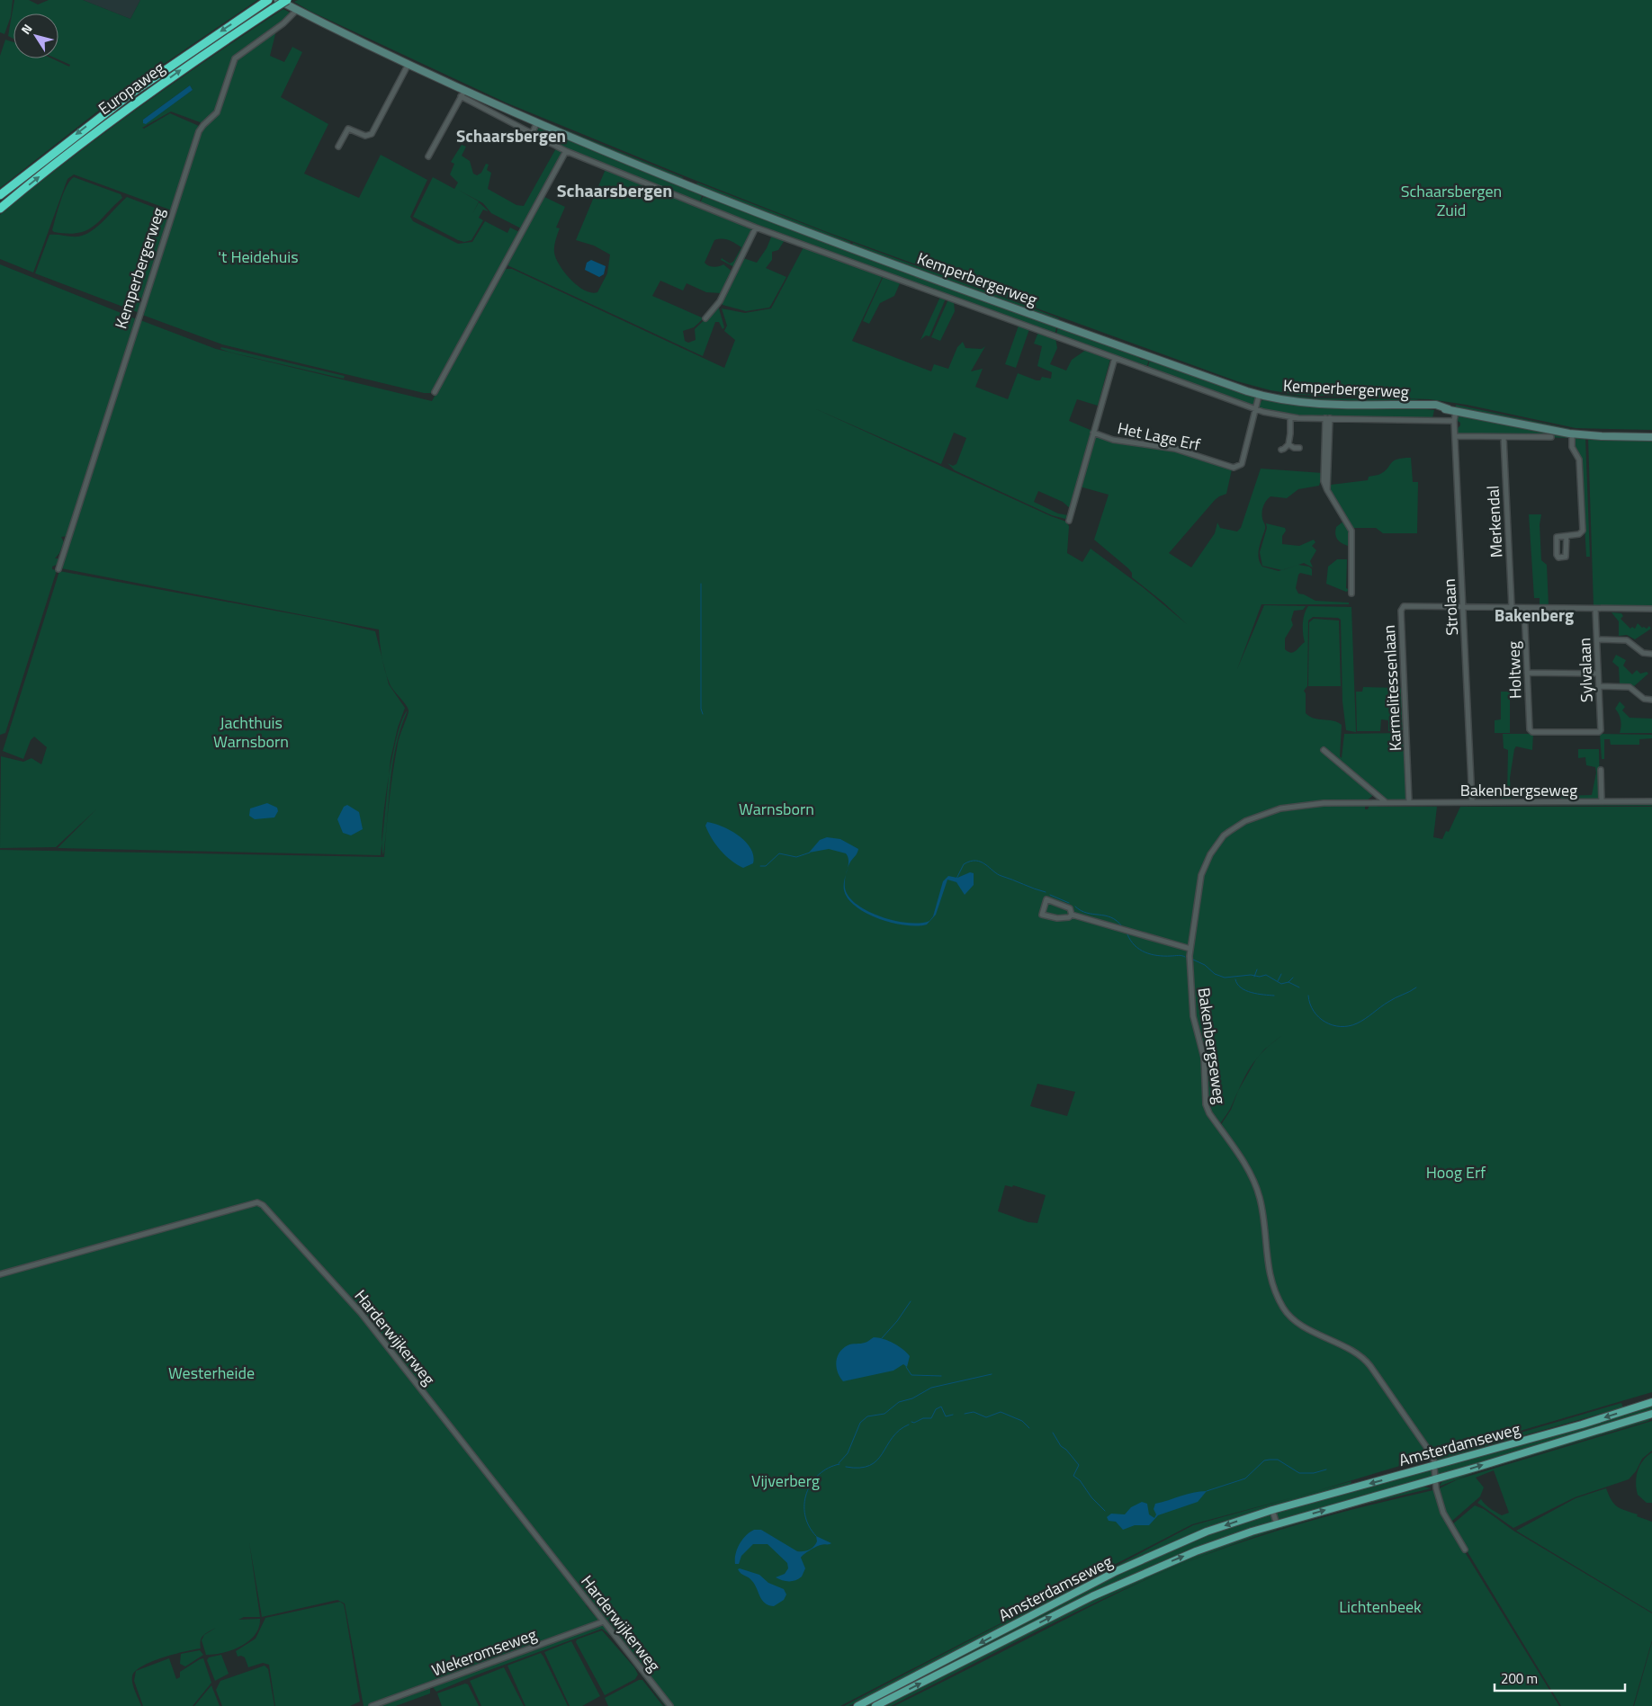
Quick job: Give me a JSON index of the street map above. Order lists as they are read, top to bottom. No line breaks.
{"streets":{"highway":["Europaweg"],"main road":["Kemperbergerweg","Amsterdamseweg"],"street":["Het Lage Erf","Merkendal","Strolaan","Holtweg","Sylvalaan","Karmelitessenlaan","Bakenbergseweg","Harderwijkerweg","Wekeromseweg"]},"crossings":[["Kemperbergerweg","Het Lage Erf"],["Kemperbergerweg","Strolaan"],["Strolaan","Karmelitessenlaan"],["Strolaan","Bakenbergseweg"],["Holtweg","Sylvalaan"],["Karmelitessenlaan","Bakenbergseweg"],["Bakenbergseweg","Amsterdamseweg"],["Harderwijkerweg","Wekeromseweg"]],"districts":["Schaarsbergen","Schaarsbergen","Bakenberg"],"parks":["Schaarsbergen Zuid","'t Heidehuis","Jachthuis Warnsborn","Warnsborn","Hoog Erf","Westerheide","Vijverberg","Lichtenbeek"],"scale_bar":"200 m","north":"top left"}
